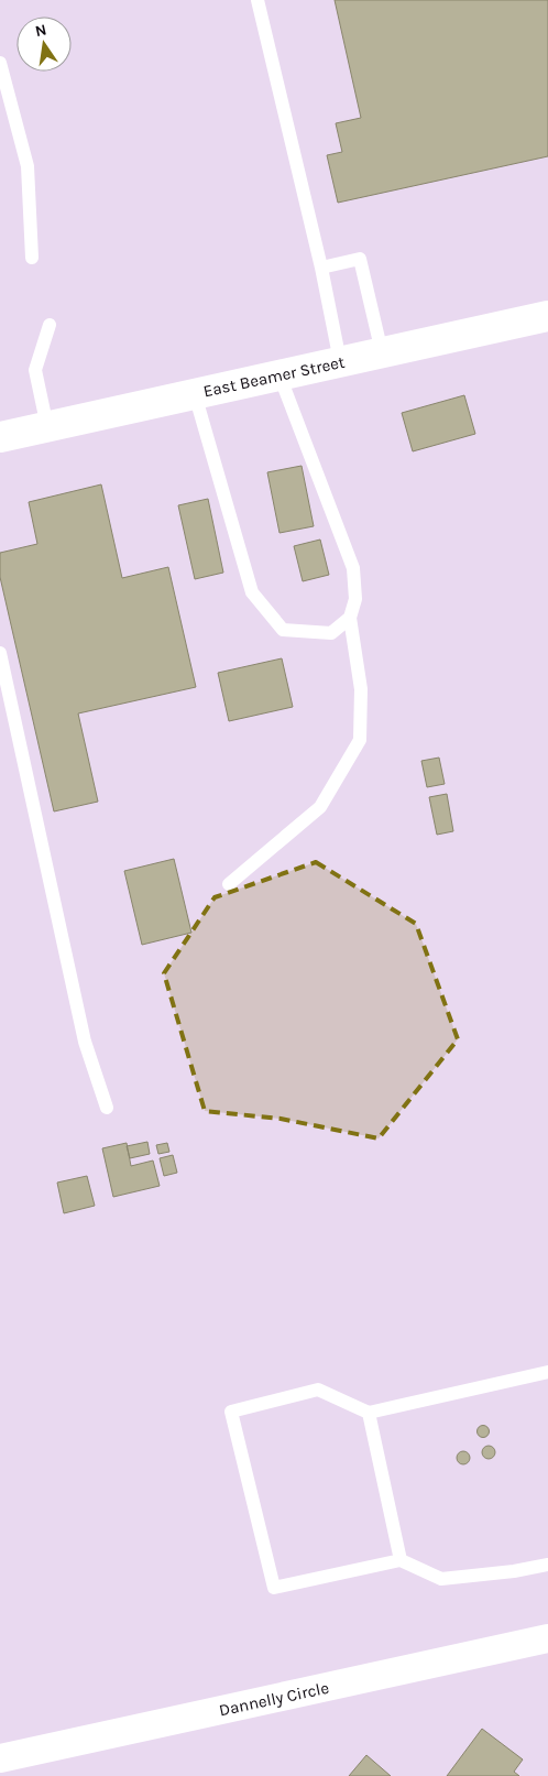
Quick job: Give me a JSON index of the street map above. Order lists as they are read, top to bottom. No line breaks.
{"streets":{"street":["East Beamer Street","Dannelly Circle"]},"north":"top"}
